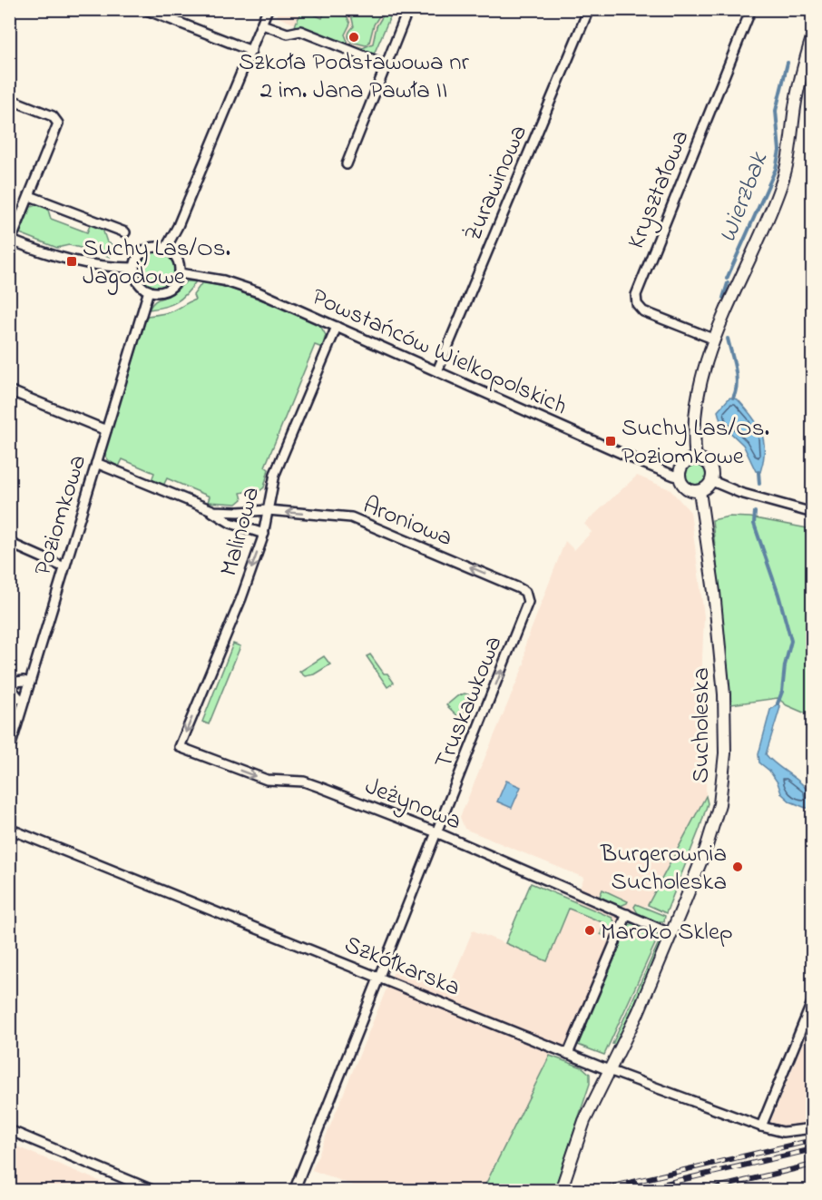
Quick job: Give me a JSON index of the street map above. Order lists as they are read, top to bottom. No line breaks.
{"streets":{"street":["Żurawinowa","Kryształowa","Powstańców Wielkopolskich","Poziomkowa","Aroniowa","Malinowa","Truskawkowa","Sucholeska","Jeżynowa","Szkółkarska"]},"crossings":[["Żurawinowa","Powstańców Wielkopolskich"],["Powstańców Wielkopolskich","Poziomkowa"],["Powstańców Wielkopolskich","Malinowa"],["Powstańców Wielkopolskich","Sucholeska"],["Poziomkowa","Aroniowa"],["Aroniowa","Malinowa"],["Aroniowa","Truskawkowa"],["Malinowa","Jeżynowa"],["Truskawkowa","Jeżynowa"],["Truskawkowa","Szkółkarska"],["Sucholeska","Jeżynowa"],["Sucholeska","Szkółkarska"]],"one_way":["Aroniowa","Malinowa","Truskawkowa","Jeżynowa"],"water":["Wierzbak"],"places":{"other":["Szkoła Podstawowa nr 2 im. Jana Pawła II","Burgerownia Sucholeska","Maroko Sklep"],"transit":["Suchy Las/Os. Jagodowe","Suchy Las/Os. Poziomkowe"]}}
